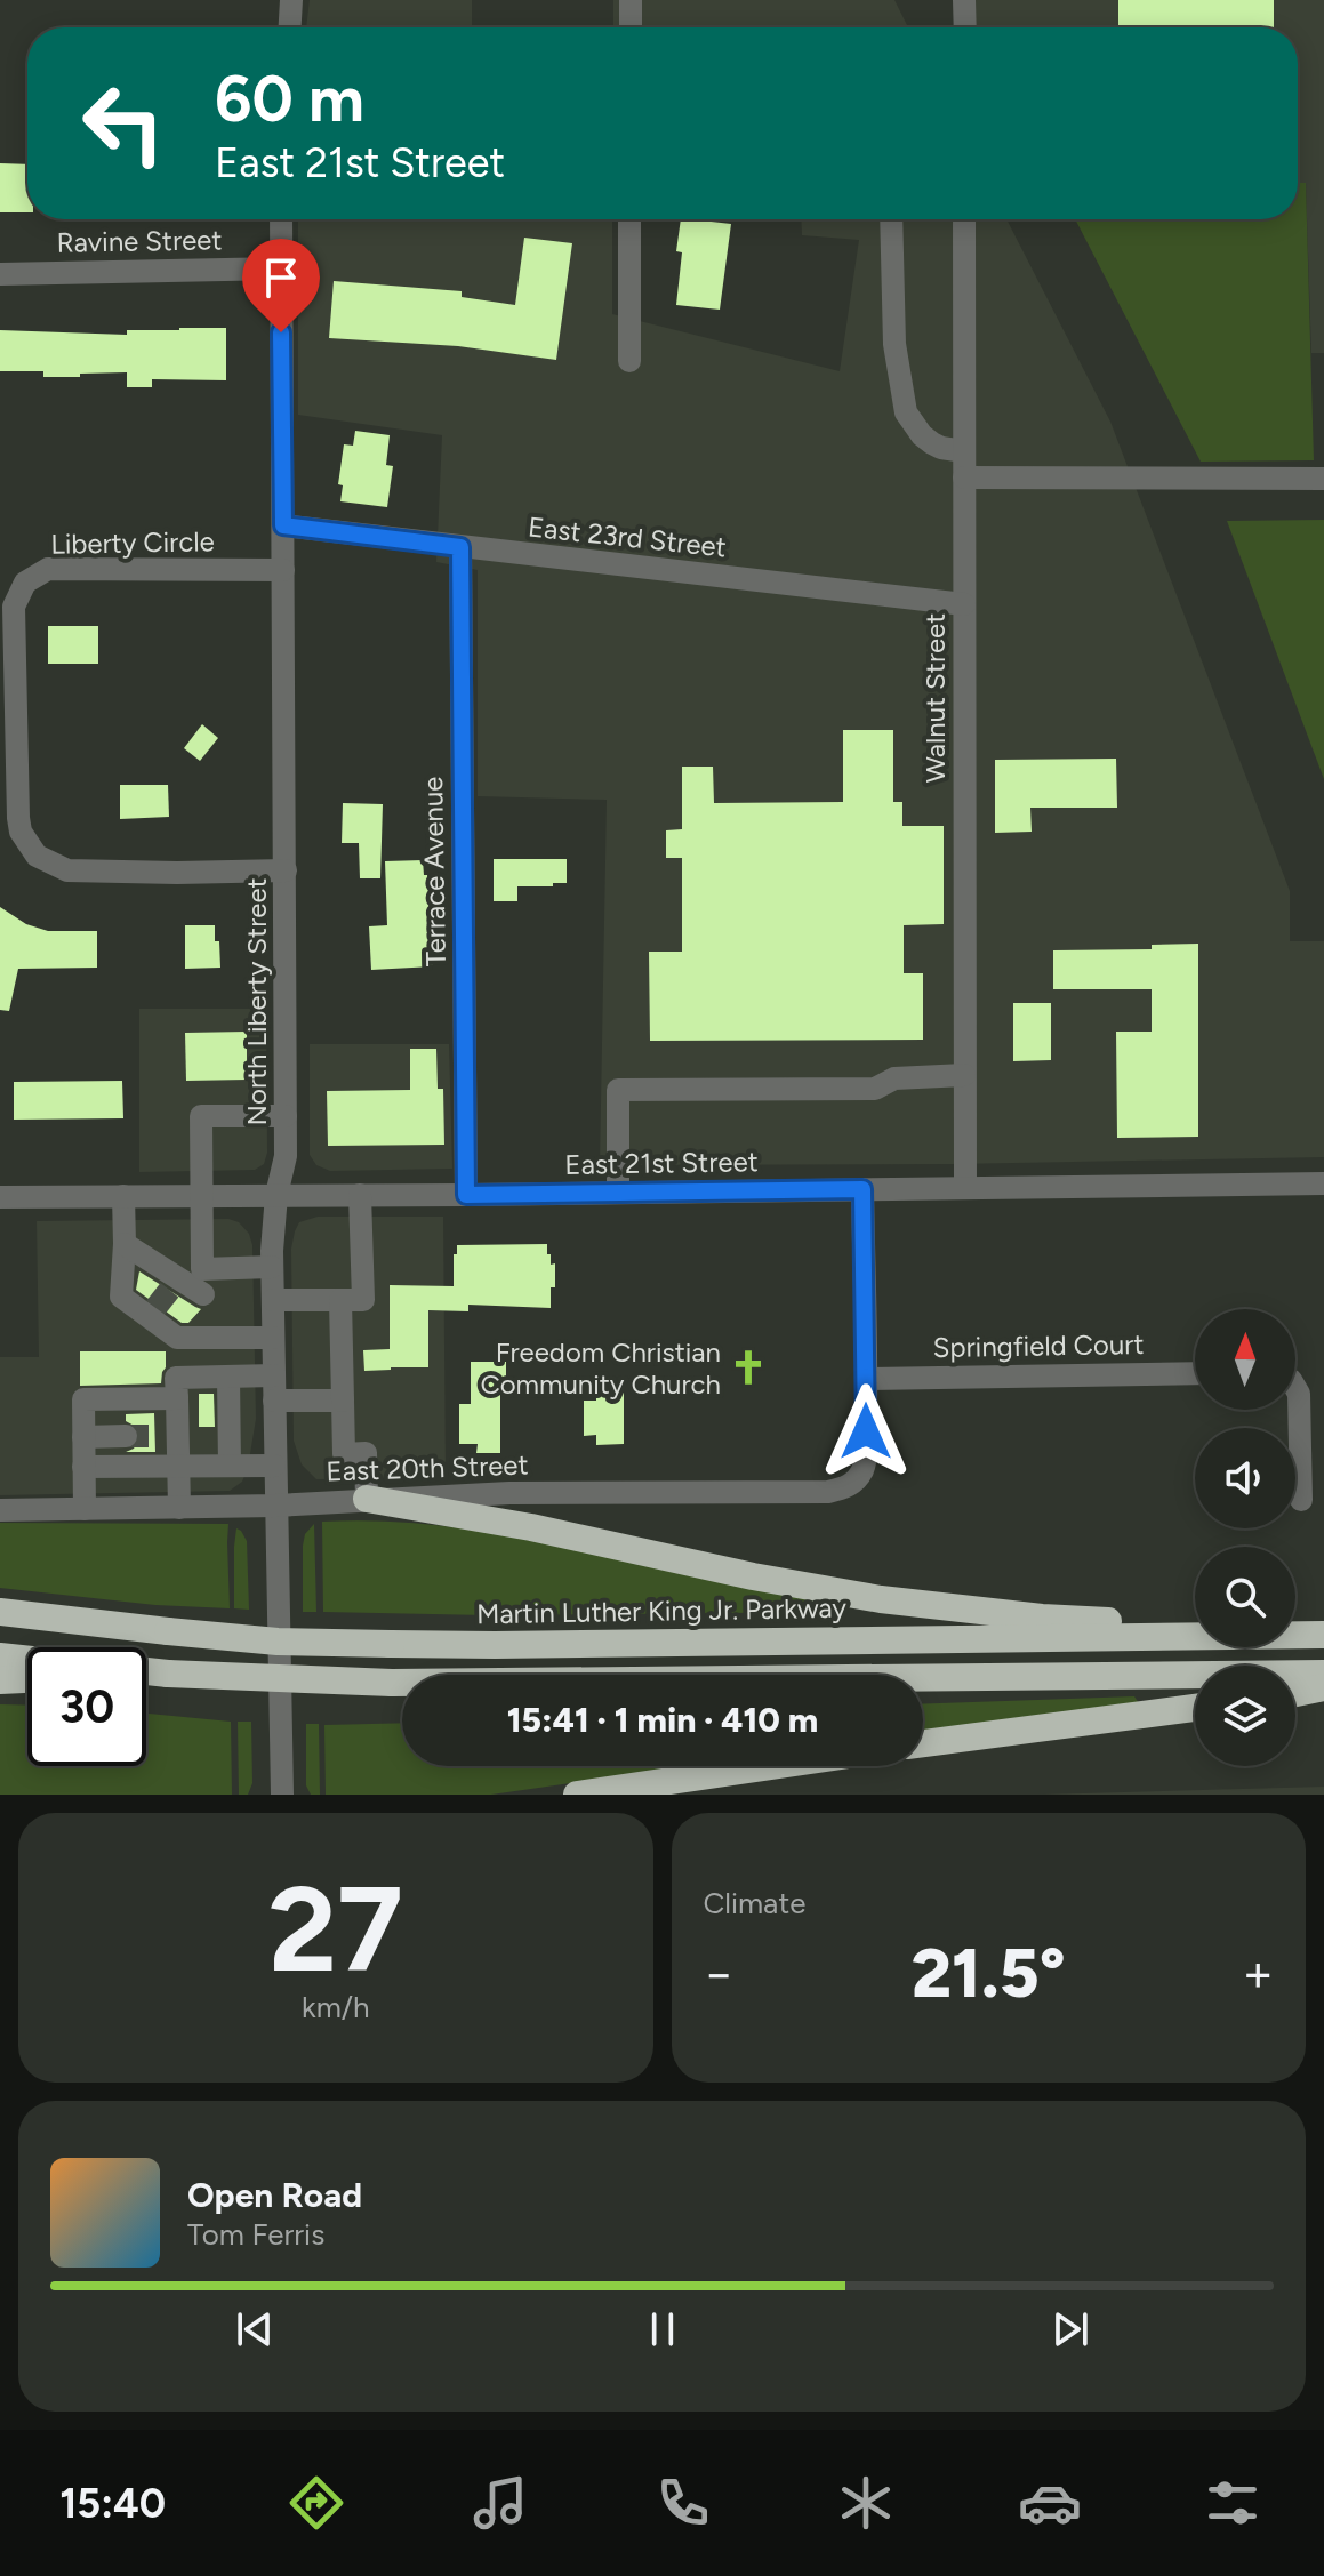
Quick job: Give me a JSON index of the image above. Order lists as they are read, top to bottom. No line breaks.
{"streets":{"highway":["Martin Luther King Jr. Parkway"],"street":["Ravine Street","East 23rd Street","Liberty Circle","Walnut Street","Terrace Avenue","North Liberty Street","East 21st Street","Springfield Court","East 20th Street"]},"crossings":[["Ravine Street","North Liberty Street"],["East 23rd Street","Walnut Street"],["East 23rd Street","Terrace Avenue"],["East 23rd Street","North Liberty Street"],["Liberty Circle","North Liberty Street"],["Walnut Street","East 21st Street"],["Terrace Avenue","East 21st Street"],["North Liberty Street","East 21st Street"],["North Liberty Street","East 20th Street"],["Springfield Court","East 20th Street"]],"places":{"church":["Freedom Christian Community Church"]},"north":"top","page":{"turn":["60 m","East 21st Street"],"limit":"30","trip":"15:41 · 1 min · 410 m","tile":[["27","km/h"],"Climate"],"heat":["−","21.5°","+"],"song":["Open Road","Tom Ferris"],"tabs":"15:40"}}
